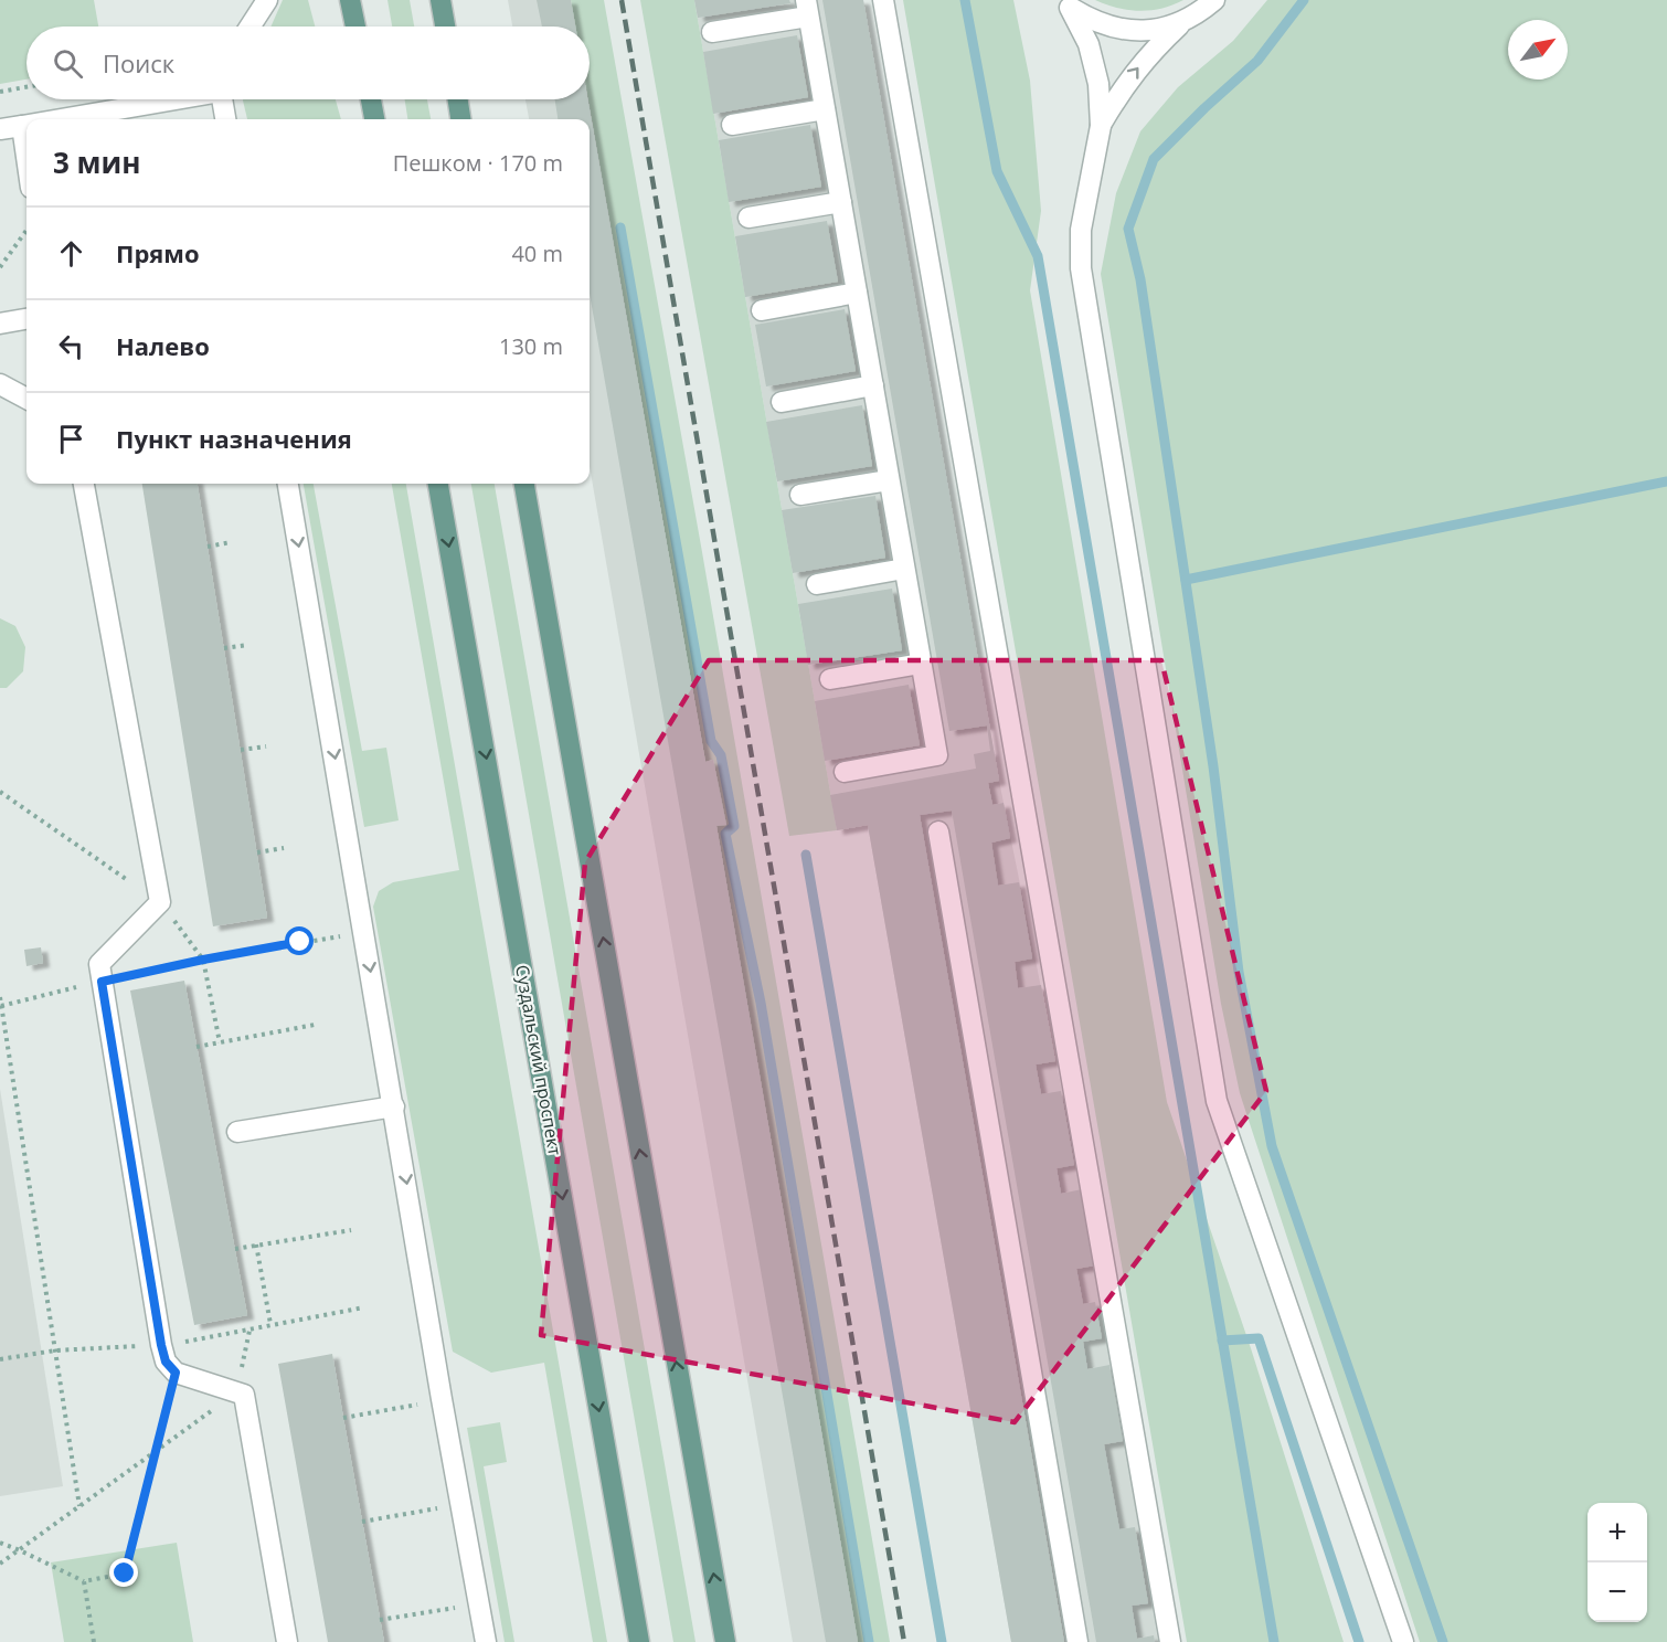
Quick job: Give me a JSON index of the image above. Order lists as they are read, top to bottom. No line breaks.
{"streets":{"main road":["Суздальский проспект"]},"north":"top right","page":{"search":"Поиск","heading":["3 мин","Пешком · 170 m"],"list":[["Прямо","40 m"],["Налево","130 m"],"Пункт назначения"],"map_buttons":["+","−"]}}
